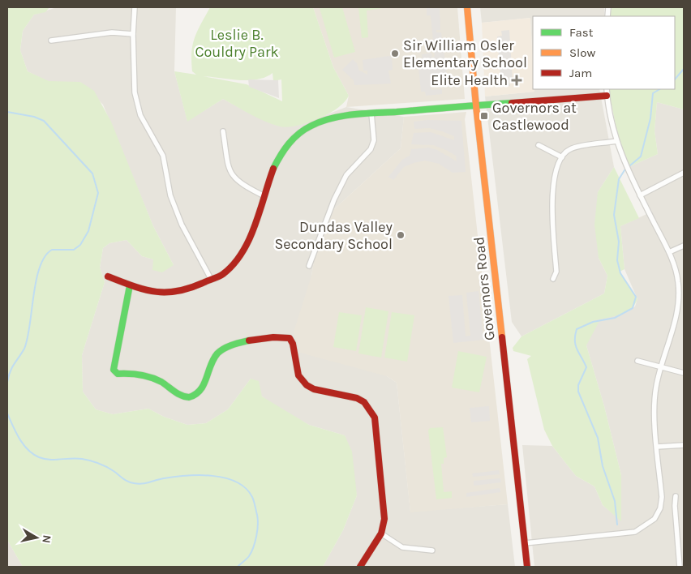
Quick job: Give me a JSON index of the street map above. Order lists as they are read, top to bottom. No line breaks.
{"streets":{"street":["Governors Road"]},"parks":["Leslie B. Couldry Park"],"places":{"other":["Sir William Osler Elementary School","Dundas Valley Secondary School"],"health":["Elite Health"],"transit":["Governors at Castlewood"]},"legend":["Fast","Slow","Jam"],"north":"right"}
